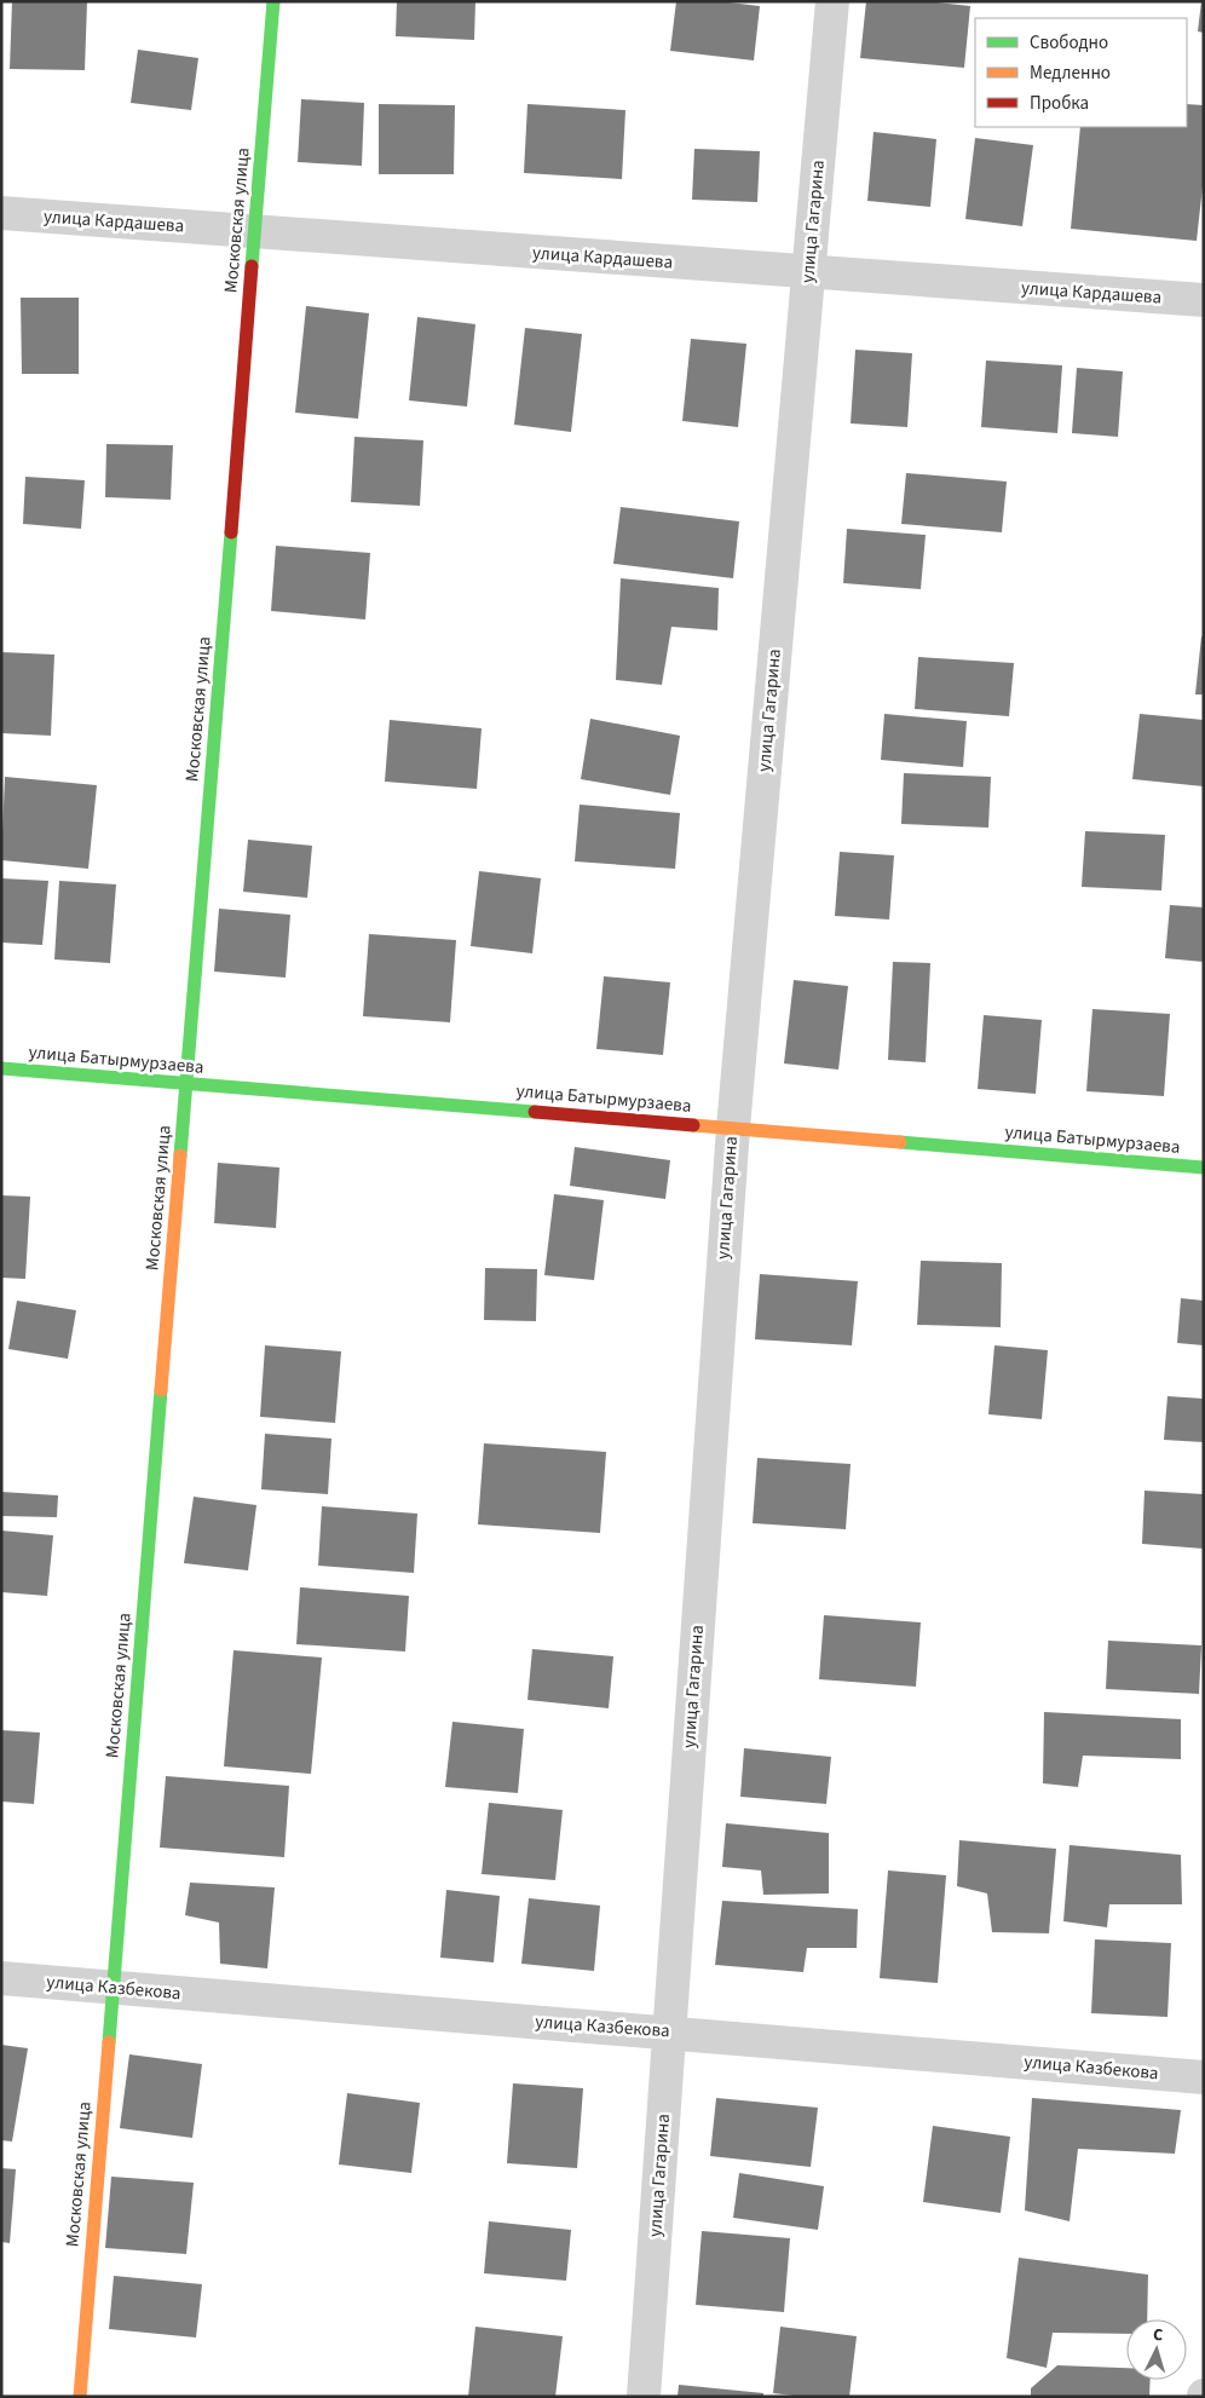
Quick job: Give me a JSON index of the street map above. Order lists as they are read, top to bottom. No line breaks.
{"streets":{"street":["Московская улица","улица Кардашева","улица Гагарина","улица Батырмурзаева","улица Казбекова"]},"crossings":[["Московская улица","улица Кардашева"],["Московская улица","улица Батырмурзаева"],["Московская улица","улица Казбекова"],["улица Кардашева","улица Гагарина"],["улица Гагарина","улица Батырмурзаева"],["улица Гагарина","улица Казбекова"]],"legend":["Свободно","Медленно","Пробка"],"north":"top"}
